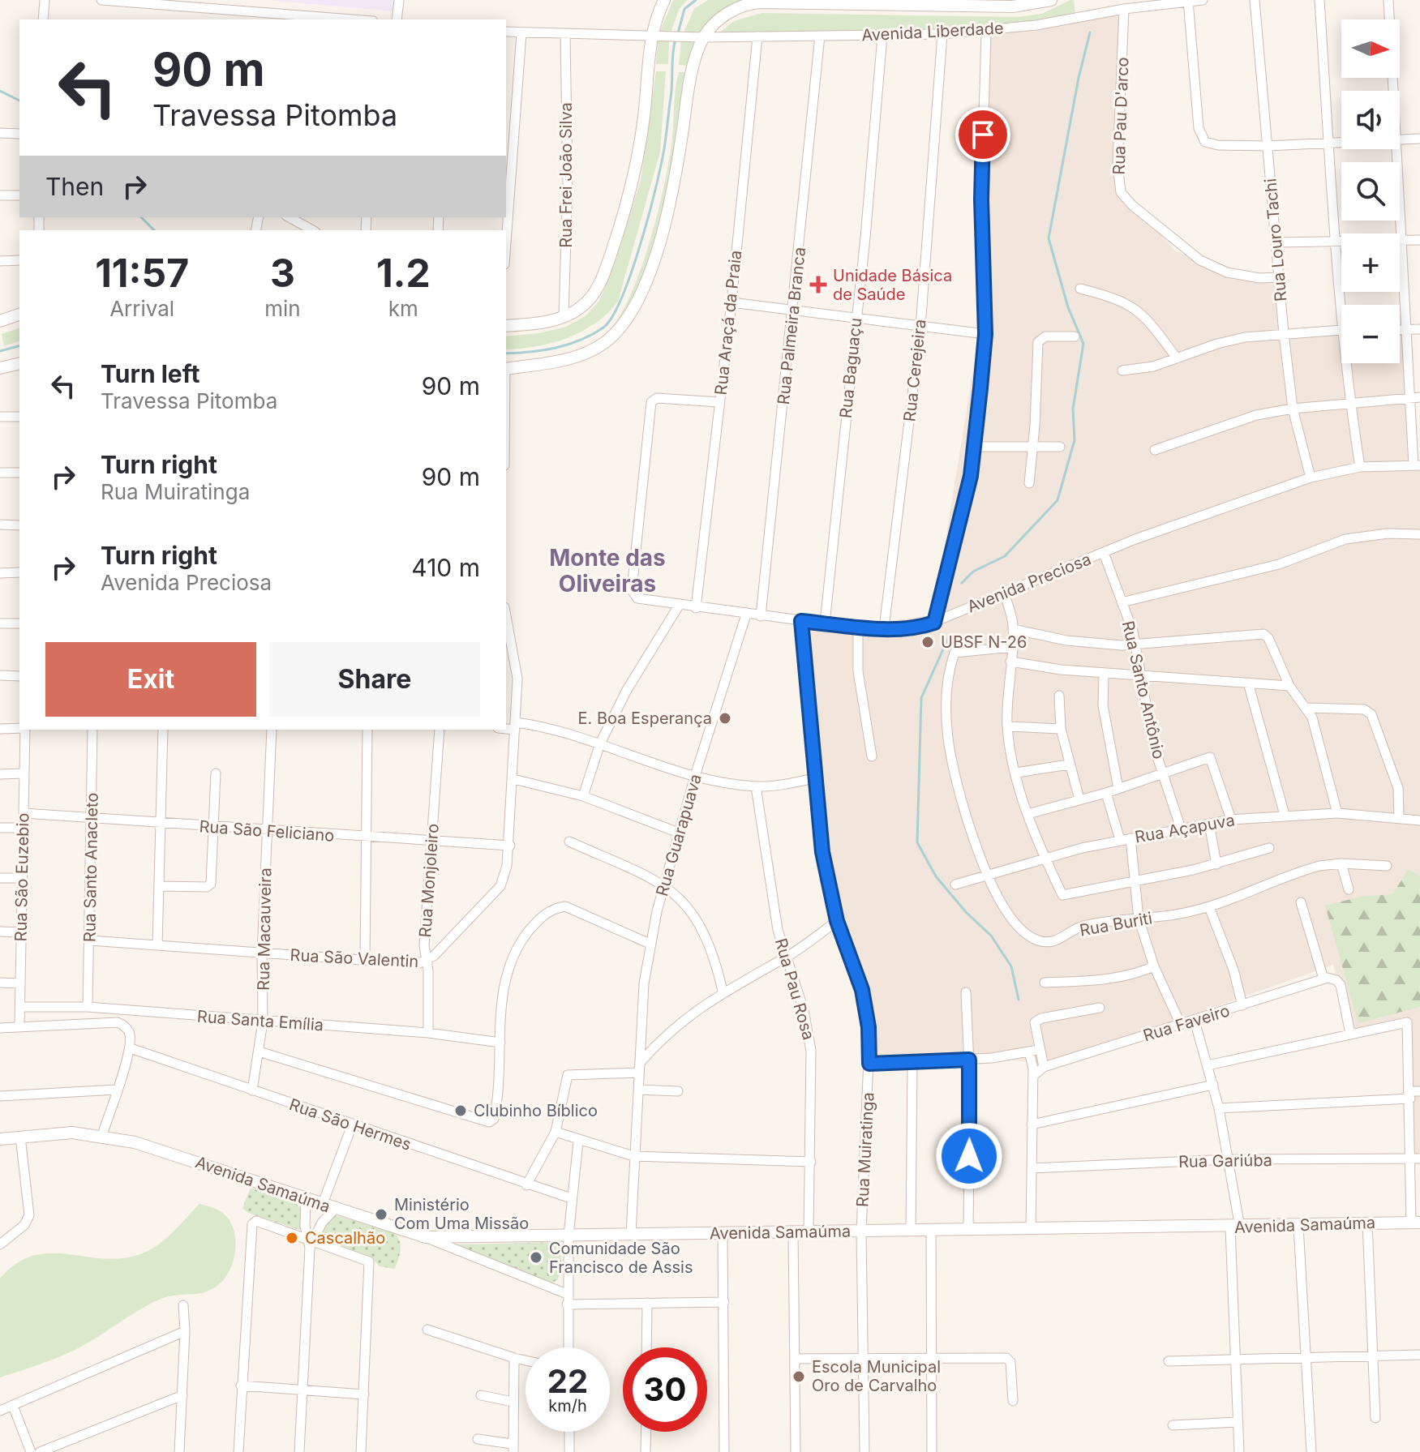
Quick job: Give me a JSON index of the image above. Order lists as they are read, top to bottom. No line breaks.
{"streets":{"street":["Avenida Liberdade","Rua Pau D'arco","Rua Frei João Silva","Rua Louro Tachi","Rua Araçá da Praia","Rua Palmeira Branca","Rua Baguaçu","Rua Cerejeira","Avenida Preciosa","Rua Santo Antônio","Rua Açapuva","Rua São Feliciano","Rua Guarapuava","Rua Santo Anacleto","Rua São Euzebio","Rua Monjoleiro","Rua Buriti","Rua Macauveira","Rua São Valentin","Rua Pau Rosa","Rua Santa Emília","Rua Faveiro","Rua São Hermes","Rua Muiratinga","Rua Gariúba","Avenida Samaúma"]},"crossings":[["Avenida Liberdade","Rua Pau D'arco"],["Avenida Liberdade","Rua Frei João Silva"],["Avenida Liberdade","Rua Araçá da Praia"],["Avenida Liberdade","Rua Palmeira Branca"],["Avenida Liberdade","Rua Baguaçu"],["Avenida Liberdade","Rua Cerejeira"],["Rua Pau D'arco","Rua Louro Tachi"],["Rua Louro Tachi","Avenida Preciosa"],["Rua Araçá da Praia","Avenida Preciosa"],["Rua Palmeira Branca","Avenida Preciosa"],["Rua Baguaçu","Avenida Preciosa"],["Rua Cerejeira","Avenida Preciosa"],["Avenida Preciosa","Rua Santo Antônio"],["Avenida Preciosa","Rua Guarapuava"],["Avenida Preciosa","Rua Muiratinga"],["Rua Santo Antônio","Rua Açapuva"],["Rua Açapuva","Rua Buriti"],["Rua São Feliciano","Rua Santo Anacleto"],["Rua São Feliciano","Rua São Euzebio"],["Rua São Feliciano","Rua Monjoleiro"],["Rua São Feliciano","Rua Macauveira"],["Rua São Feliciano","Rua São Valentin"],["Rua Santo Anacleto","Rua São Valentin"],["Rua Santo Anacleto","Rua Santa Emília"],["Rua São Euzebio","Rua Santa Emília"],["Rua Monjoleiro","Rua São Valentin"],["Rua Monjoleiro","Rua Santa Emília"],["Rua Macauveira","Rua São Valentin"],["Rua Macauveira","Rua Santa Emília"],["Rua Macauveira","Rua São Hermes"],["Rua Pau Rosa","Avenida Samaúma"],["Rua Muiratinga","Avenida Samaúma"]],"districts":["Monte das Oliveiras"],"places":{"health":["Unidade Básica de Saúde"],"other":["UBSF N-26","E. Boa Esperança","Clubinho Bíblico","Ministério Com Uma Missão","Cascalhão","Comunidade São Francisco de Assis","Escola Municipal Oro de Carvalho"]},"north":"right","page":{"map_buttons":["+","−"],"turn":["90 m","Travessa Pitomba"],"then":"Then","eta":["11:57","Arrival","3","min","1.2","km"],"list":[{"name":"Turn left","note":"Travessa Pitomba","value":"90 m"},{"name":"Turn right","note":"Rua Muiratinga","value":"90 m"},{"name":"Turn right","note":"Avenida Preciosa","value":"410 m"}],"buttons":["Exit","Share"],"speed":"22 km/h","limit":"30"}}
